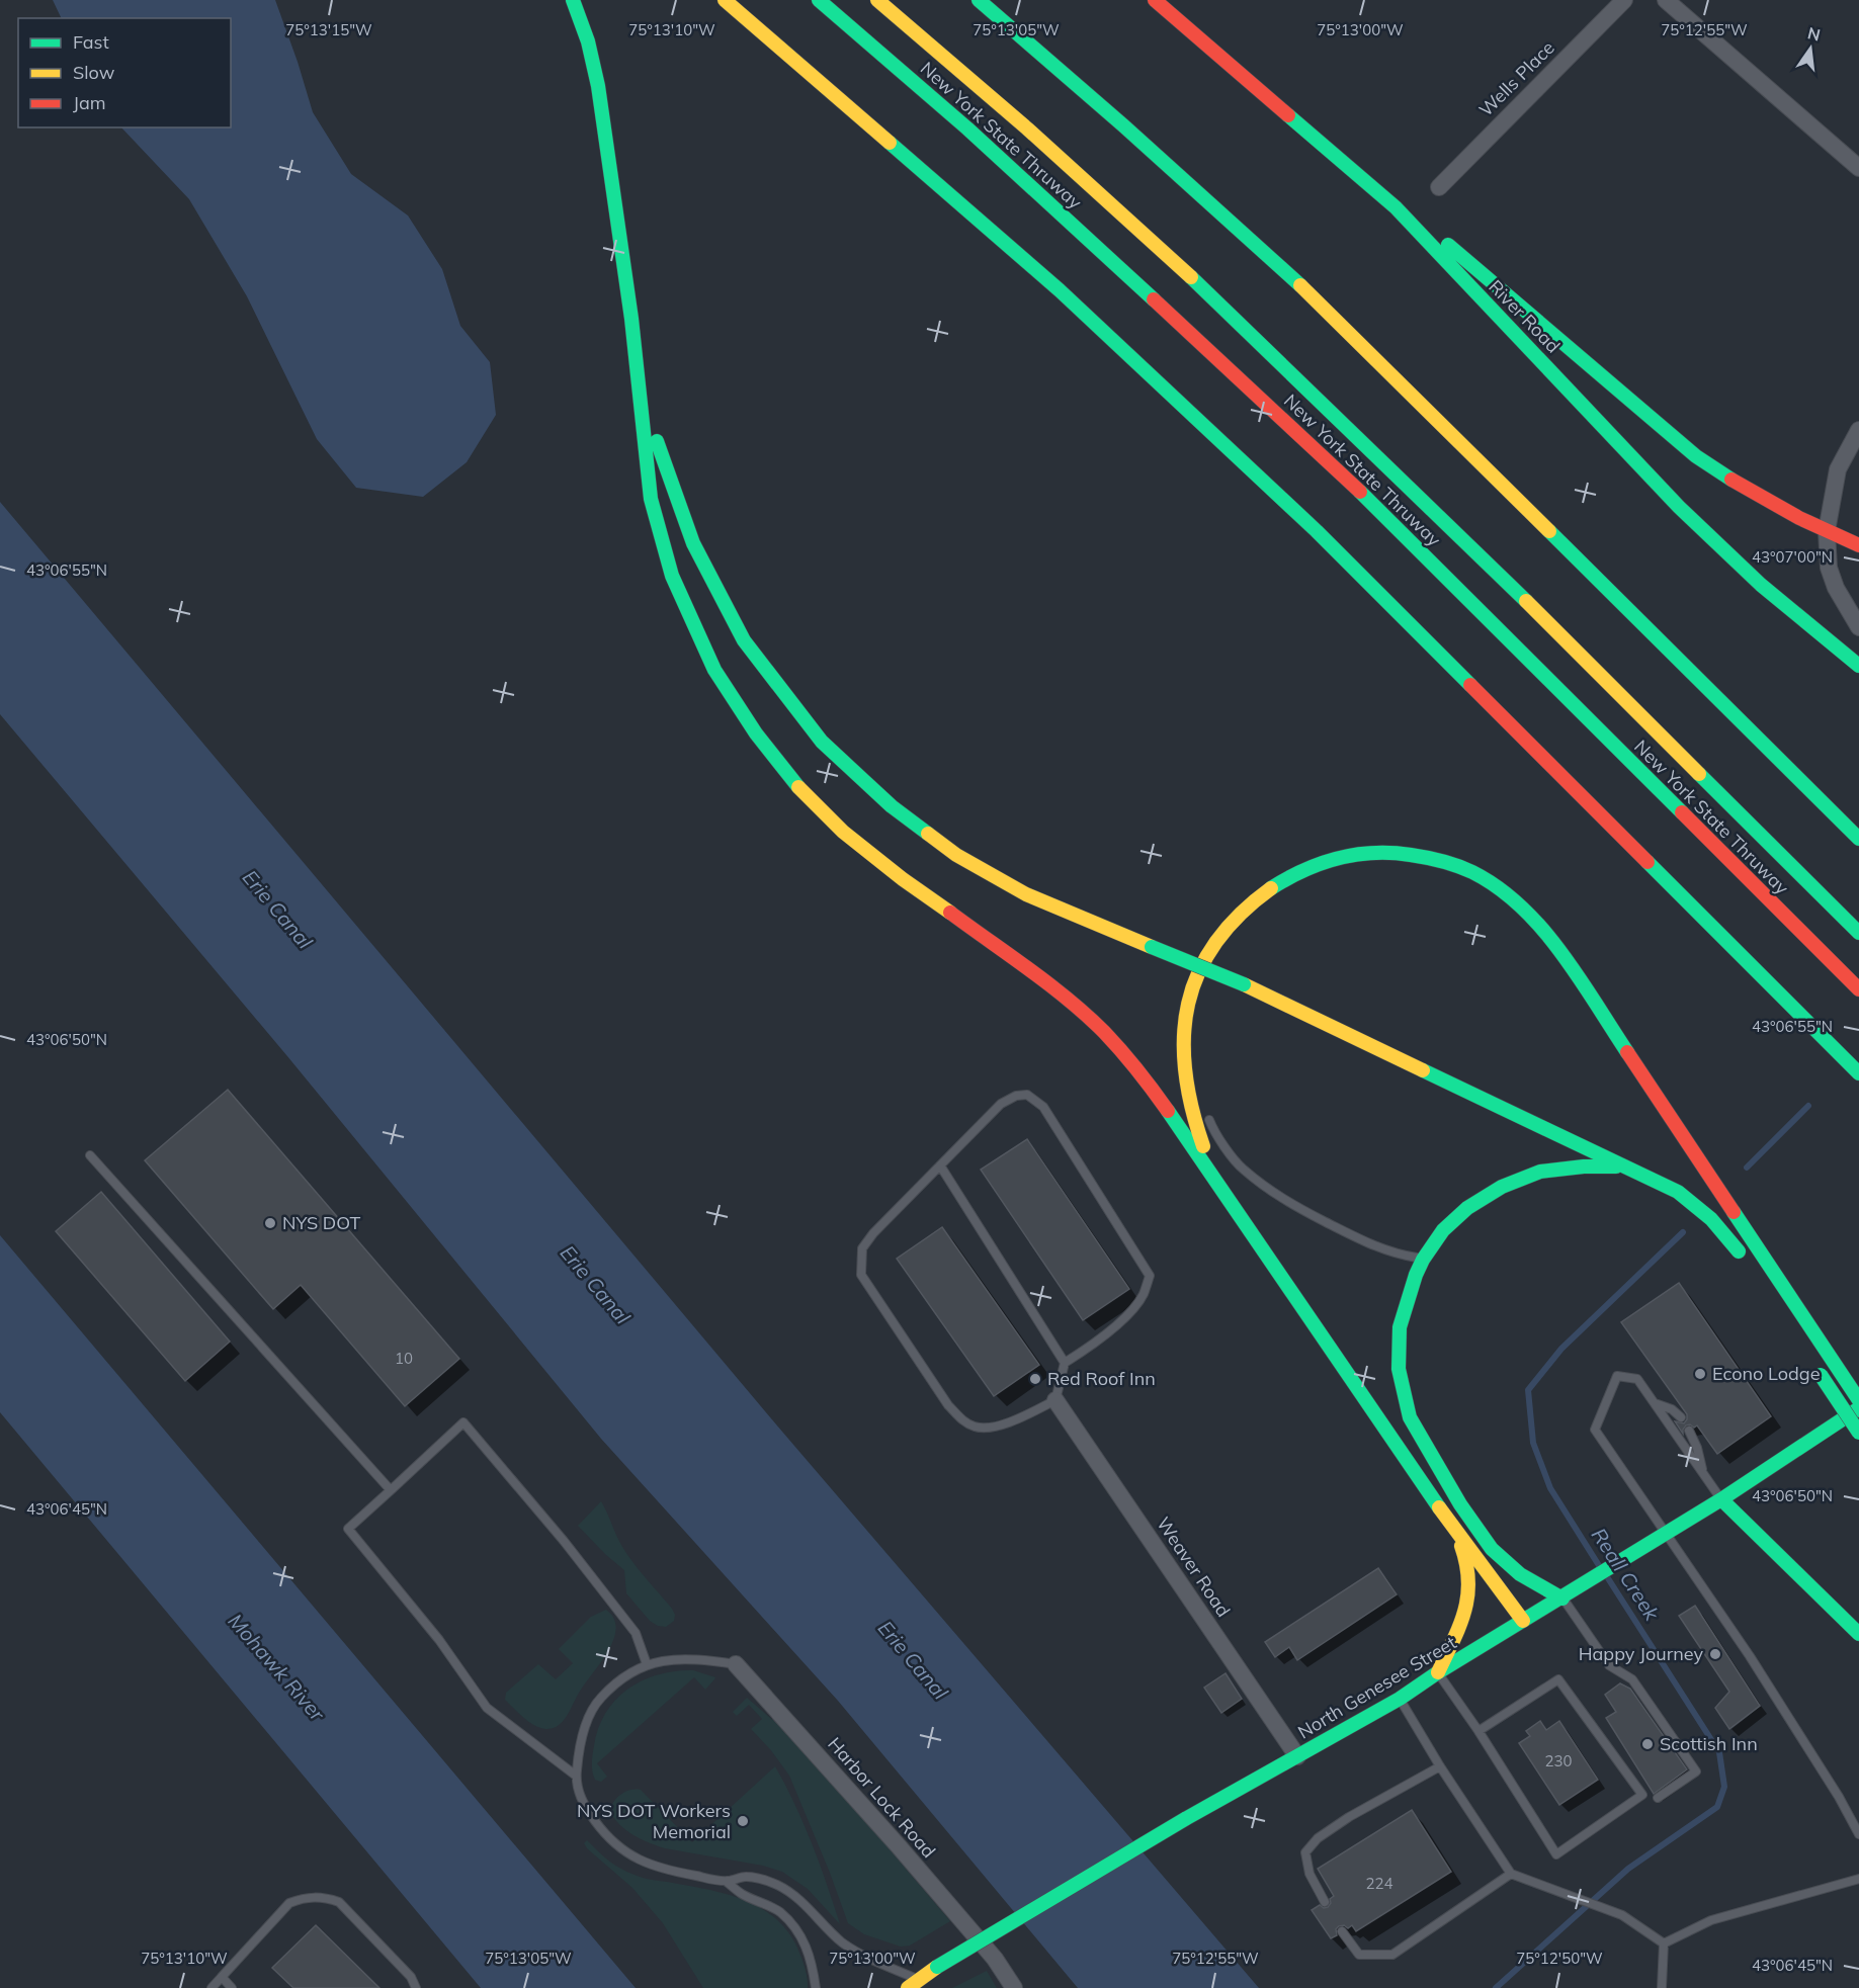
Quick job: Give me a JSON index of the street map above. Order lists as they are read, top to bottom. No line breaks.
{"streets":{"main road":["New York State Thruway","River Road","North Genesee Street"],"street":["Wells Place","Weaver Road","Harbor Lock Road"]},"crossings":[["Weaver Road","North Genesee Street"]],"water":["Erie Canal","Reall Creek","Mohawk River"],"places":["NYS DOT","Econo Lodge","Red Roof Inn","Happy Journey","Scottish Inn","NYS DOT Workers Memorial"],"house_numbers":["10","230","224"],"legend":["Fast","Slow","Jam"],"north":"top","coordinates":["75°13'15\"W","75°13'10\"W","75°13'05\"W","75°13'00\"W","75°12'55\"W","43°07'00\"N","43°06'55\"N","43°06'50\"N","43°06'45\"N","75°12'50\"W"]}
